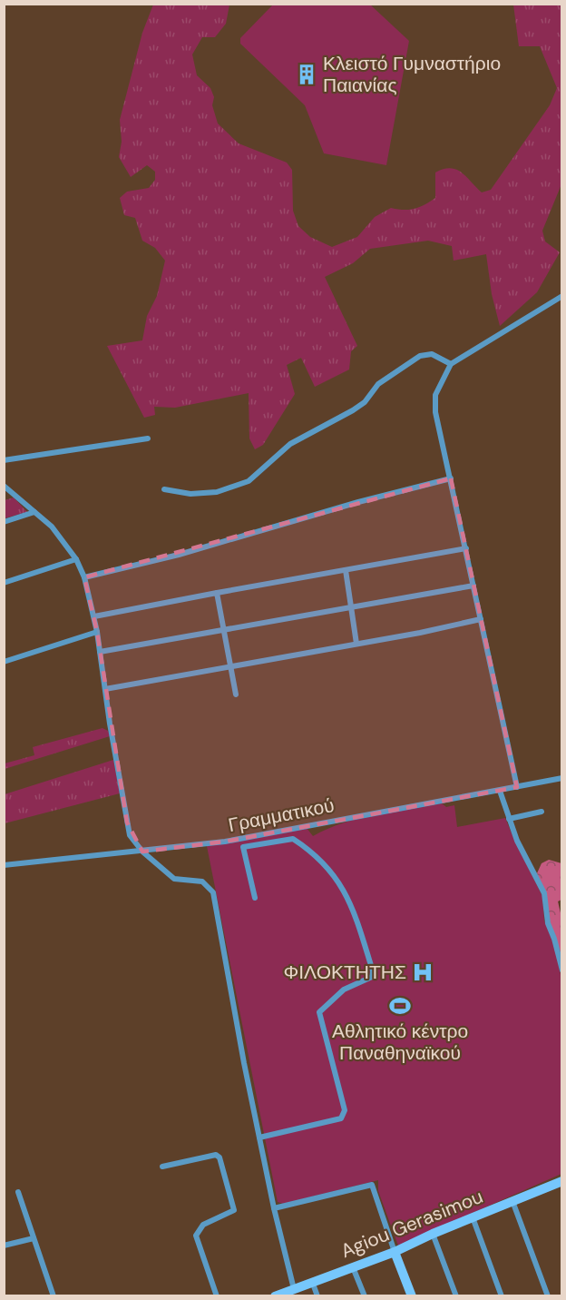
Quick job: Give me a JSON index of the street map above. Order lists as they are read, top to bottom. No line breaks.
{"streets":{"street":["Γραμματικού","Agiou Gerasimou"]},"places":{"building":["Κλειστό Γυμναστήριο Παιανίας"],"hospital":["ΦΙΛΟΚΤΗΤΗΣ"],"sports":["Αθλητικό κέντρο Παναθηναϊκού"]}}
